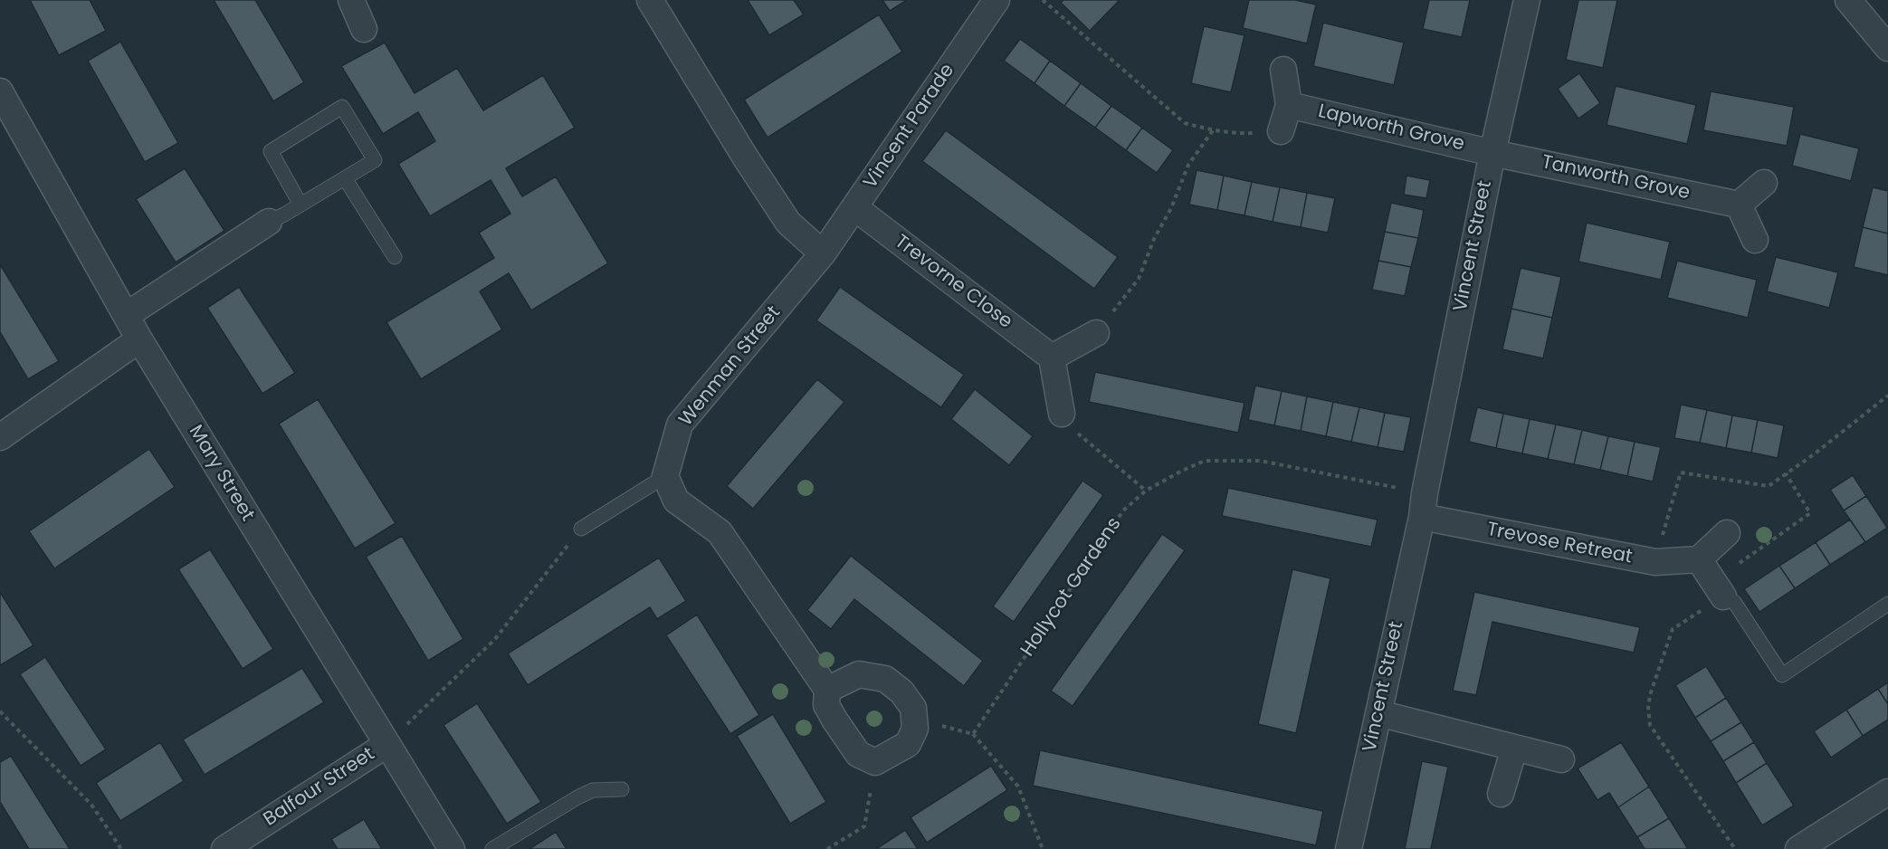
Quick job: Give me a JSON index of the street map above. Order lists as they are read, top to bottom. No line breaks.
{"streets":{"street":["Vincent Parade","Lapworth Grove","Tanworth Grove","Vincent Street","Trevorne Close","Wenman Street","Mary Street","Trevose Retreat","Balfour Street"],"path":["Hollycot Gardens"]},"crossings":[["Vincent Parade","Trevorne Close"],["Vincent Parade","Wenman Street"],["Lapworth Grove","Tanworth Grove"],["Lapworth Grove","Vincent Street"],["Tanworth Grove","Vincent Street"],["Vincent Street","Trevose Retreat"],["Mary Street","Balfour Street"]]}
